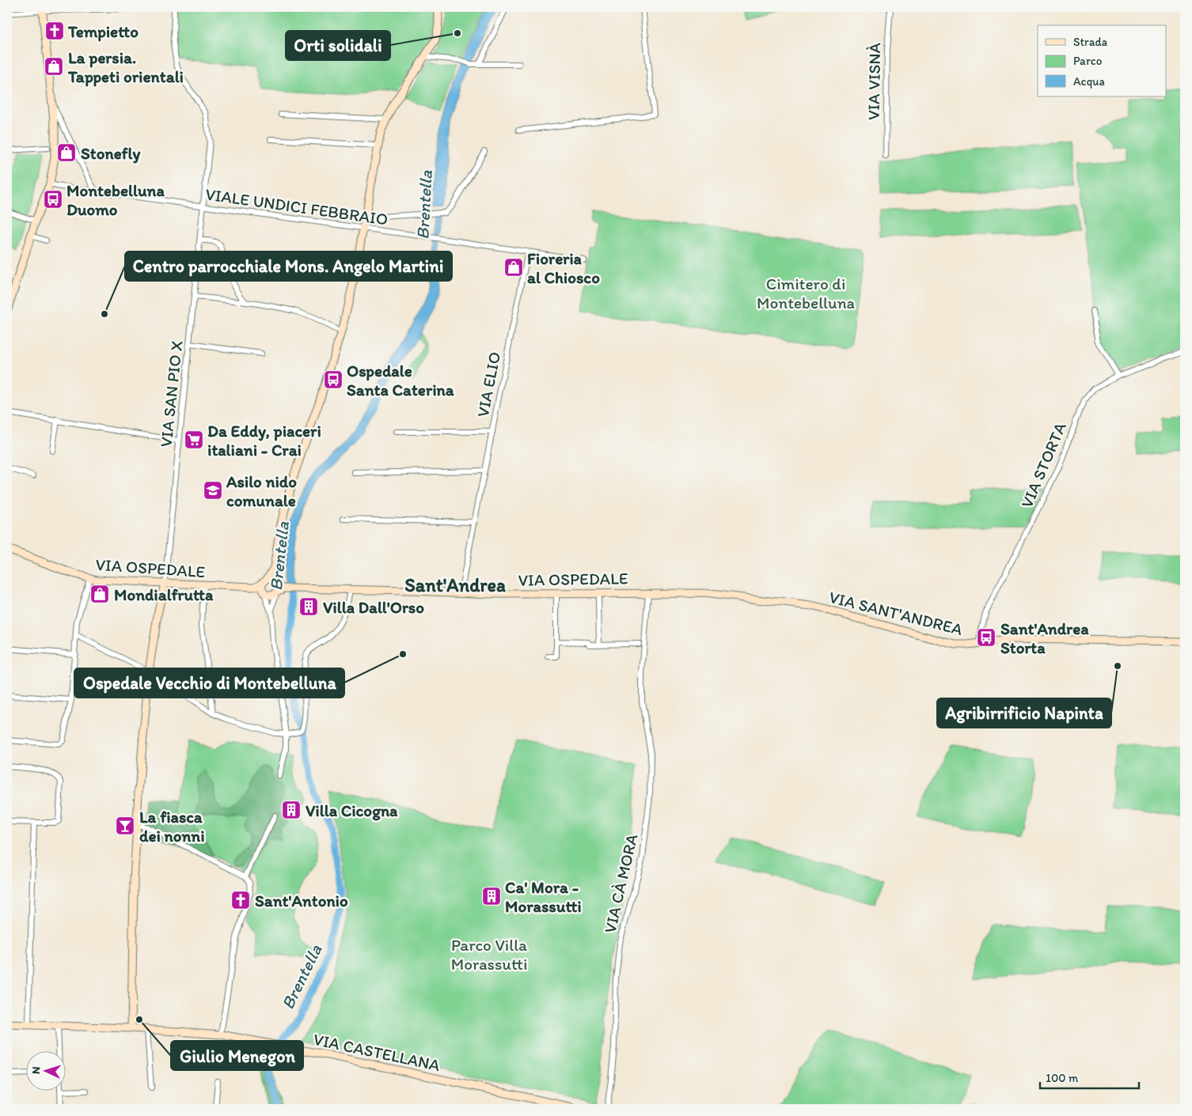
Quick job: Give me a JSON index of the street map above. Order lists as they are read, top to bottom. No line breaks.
{"streets":{"street":["VIA VISNÀ","VIALE UNDICI FEBBRAIO","VIA ELIO","VIA SAN PIO X","VIA STORTA","VIA OSPEDALE","VIA SANT'ANDREA","VIA CÀ MORA","VIA CASTELLANA"]},"crossings":[["VIALE UNDICI FEBBRAIO","VIA ELIO"],["VIALE UNDICI FEBBRAIO","VIA SAN PIO X"],["VIA ELIO","VIA OSPEDALE"],["VIA SAN PIO X","VIA OSPEDALE"],["VIA STORTA","VIA SANT'ANDREA"],["VIA OSPEDALE","VIA SANT'ANDREA"],["VIA OSPEDALE","VIA CÀ MORA"],["VIA SANT'ANDREA","VIA CÀ MORA"]],"districts":["Sant'Andrea"],"water":["Brentella"],"parks":["Cimitero di Montebelluna","Parco Villa Morassutti"],"places":{"church":["Tempietto","Sant'Antonio"],"other":["Orti solidali","Centro parrocchiale Mons. Angelo Martini","Ospedale Vecchio di Montebelluna","Agribirrificio Napinta","Giulio Menegon"],"shop":["La persia. Tappeti orientali","Stonefly","Fioreria al Chiosco","Mondialfrutta"],"bus stop":["Montebelluna Duomo","Ospedale Santa Caterina","Sant'Andrea Storta"],"supermarket":["Da Eddy, piaceri italiani - Crai"],"school or university":["Asilo nido comunale"],"building":["Villa Dall'Orso","Villa Cicogna","Ca' Mora - Morassutti"],"bar":["La fiasca dei nonni"]},"legend":["Strada","Parco","Acqua"],"scale_bar":"100 m","north":"left"}
